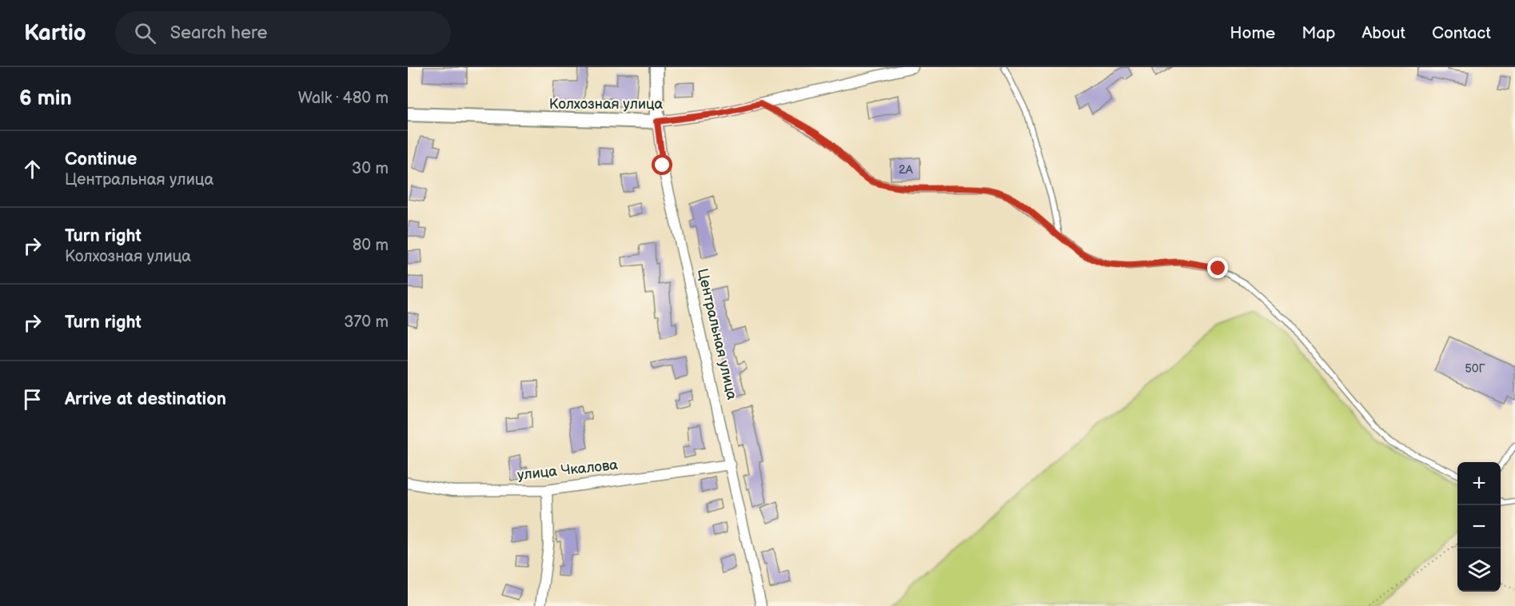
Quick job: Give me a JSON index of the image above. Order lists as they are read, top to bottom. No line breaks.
{"streets":{"street":["Колхозная улица","Центральная улица","улица Чкалова"]},"crossings":[["Колхозная улица","Центральная улица"],["Центральная улица","улица Чкалова"]],"house_numbers":["2А","50Г"],"page":{"header":"Kartio","search":"Search here","nav":["Home","Map","About","Contact"],"heading":["6 min","Walk · 480 m"],"list":[["Continue","Центральная улица","30 m"],["Turn right","Колхозная улица","80 m"],["Turn right","370 m"],"Arrive at destination"],"map_buttons":["+","−"]}}
